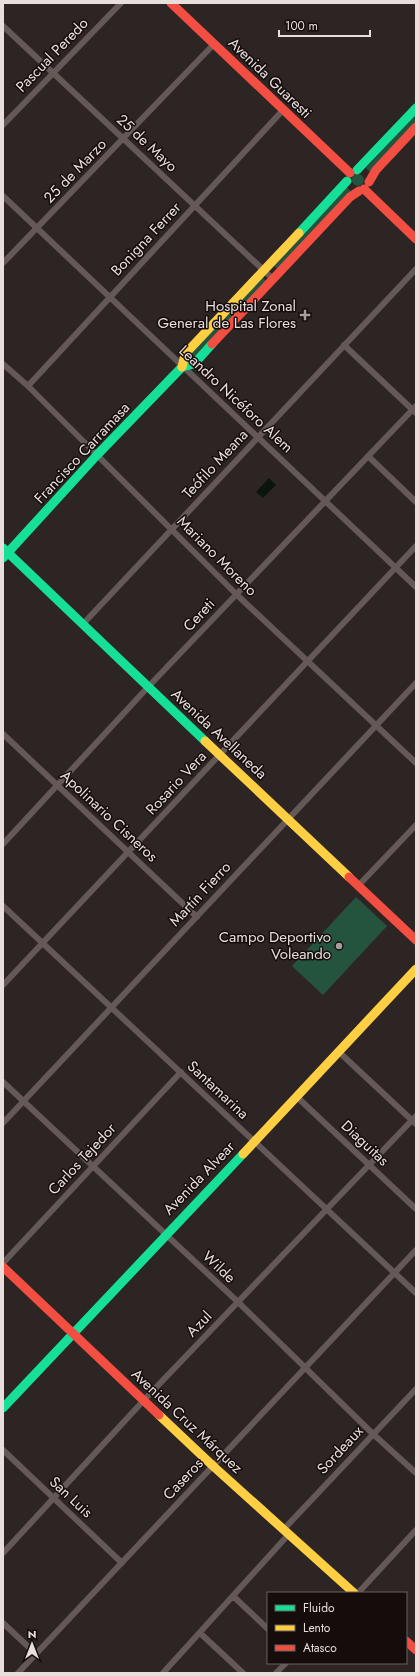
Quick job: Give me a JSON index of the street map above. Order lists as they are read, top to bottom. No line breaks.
{"streets":{"street":["Pascual Peredo","Avenida Guaresti","25 de Mayo","25 de Marzo","Bonigna Ferrer","Leandro Nicéforo Alem","Francisco Carramasa","Teófilo Meana","Mariano Moreno","Cereti","Avenida Avellaneda","Rosario Vera","Apolinario Cisneros","Martín Fierro","Santamarina","Diaguitas","Carlos Tejedor","Avenida Alvear","Wilde","Azul","Avenida Cruz Márquez","Sordeaux","Caseros","San Luis"]},"crossings":[["Pascual Peredo","25 de Mayo"],["Avenida Guaresti","25 de Marzo"],["Avenida Guaresti","Bonigna Ferrer"],["Avenida Guaresti","Francisco Carramasa"],["25 de Mayo","25 de Marzo"],["25 de Mayo","Bonigna Ferrer"],["25 de Mayo","Francisco Carramasa"],["25 de Marzo","Leandro Nicéforo Alem"],["Bonigna Ferrer","Leandro Nicéforo Alem"],["Bonigna Ferrer","Mariano Moreno"],["Leandro Nicéforo Alem","Francisco Carramasa"],["Leandro Nicéforo Alem","Teófilo Meana"],["Leandro Nicéforo Alem","Cereti"],["Leandro Nicéforo Alem","Rosario Vera"],["Francisco Carramasa","Mariano Moreno"],["Francisco Carramasa","Avenida Avellaneda"],["Teófilo Meana","Mariano Moreno"],["Teófilo Meana","Avenida Avellaneda"],["Mariano Moreno","Cereti"],["Mariano Moreno","Rosario Vera"],["Mariano Moreno","Martín Fierro"],["Cereti","Avenida Avellaneda"],["Cereti","Apolinario Cisneros"],["Avenida Avellaneda","Rosario Vera"],["Avenida Avellaneda","Martín Fierro"],["Rosario Vera","Apolinario Cisneros"],["Rosario Vera","Santamarina"],["Apolinario Cisneros","Martín Fierro"],["Martín Fierro","Santamarina"],["Martín Fierro","Wilde"],["Santamarina","Carlos Tejedor"],["Santamarina","Avenida Alvear"],["Santamarina","Azul"],["Santamarina","Caseros"],["Diaguitas","Avenida Alvear"],["Diaguitas","Azul"],["Carlos Tejedor","Wilde"],["Avenida Alvear","Wilde"],["Avenida Alvear","Avenida Cruz Márquez"],["Wilde","Azul"],["Wilde","Sordeaux"],["Wilde","Caseros"],["Azul","Avenida Cruz Márquez"],["Azul","San Luis"],["Avenida Cruz Márquez","Sordeaux"],["Avenida Cruz Márquez","Caseros"],["Caseros","San Luis"]],"places":{"health":["Hospital Zonal General de Las Flores"],"other":["Campo Deportivo Voleando"]},"legend":["Fluido","Lento","Atasco"],"scale_bar":"100 m","north":"top"}
